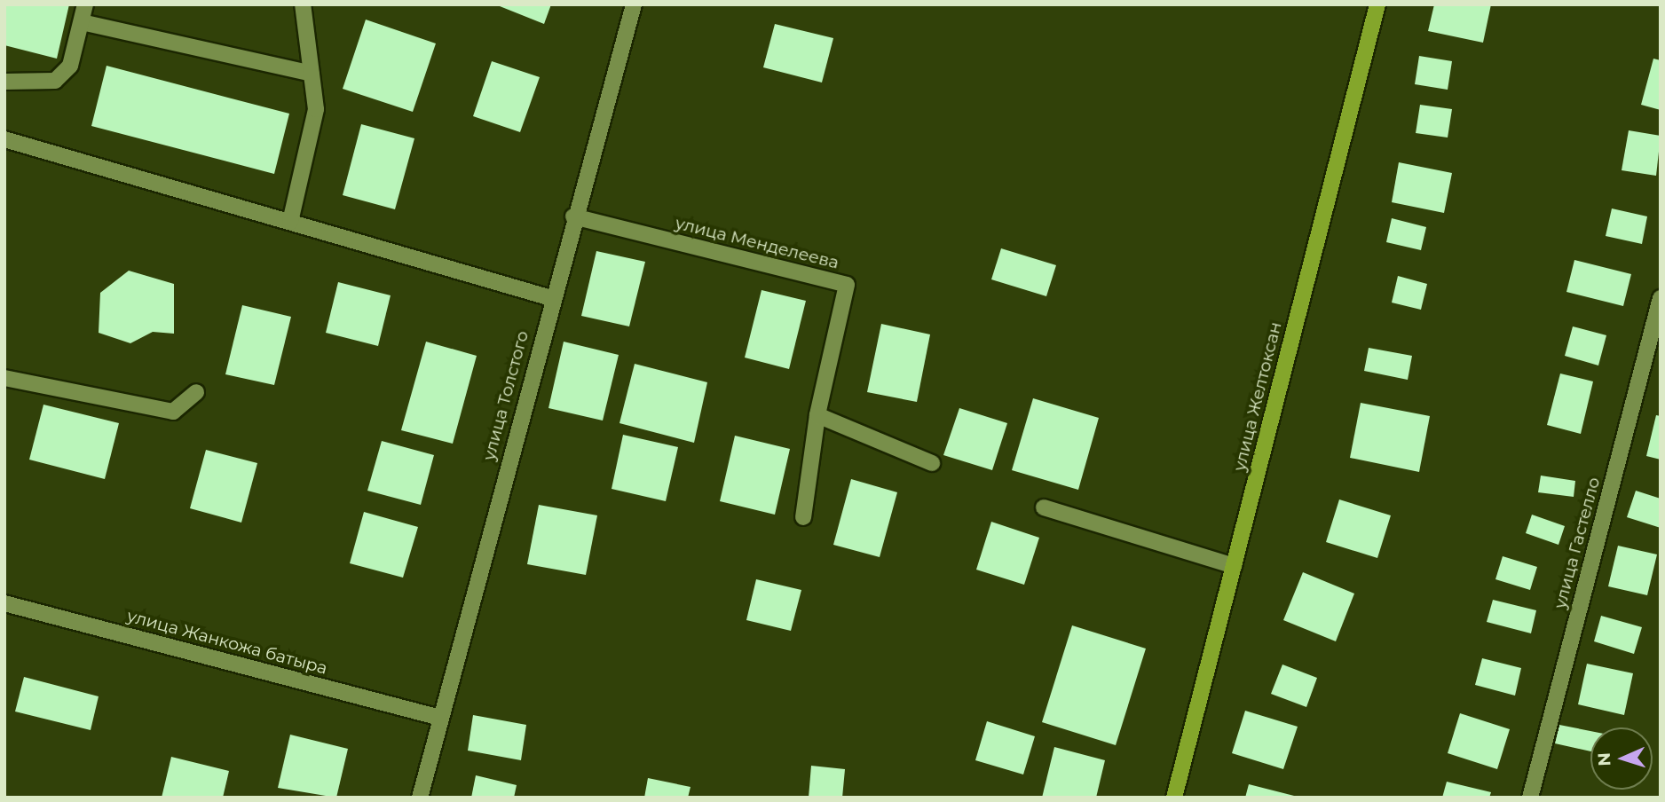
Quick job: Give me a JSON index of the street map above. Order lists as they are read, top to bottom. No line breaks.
{"streets":{"main road":["улица Желтоксан"],"street":["улица Менделеева","улица Толстого","улица Гастелло","улица Жанкожа батыра"]},"crossings":[["улица Менделеева","улица Толстого"],["улица Толстого","улица Жанкожа батыра"]],"north":"left"}
